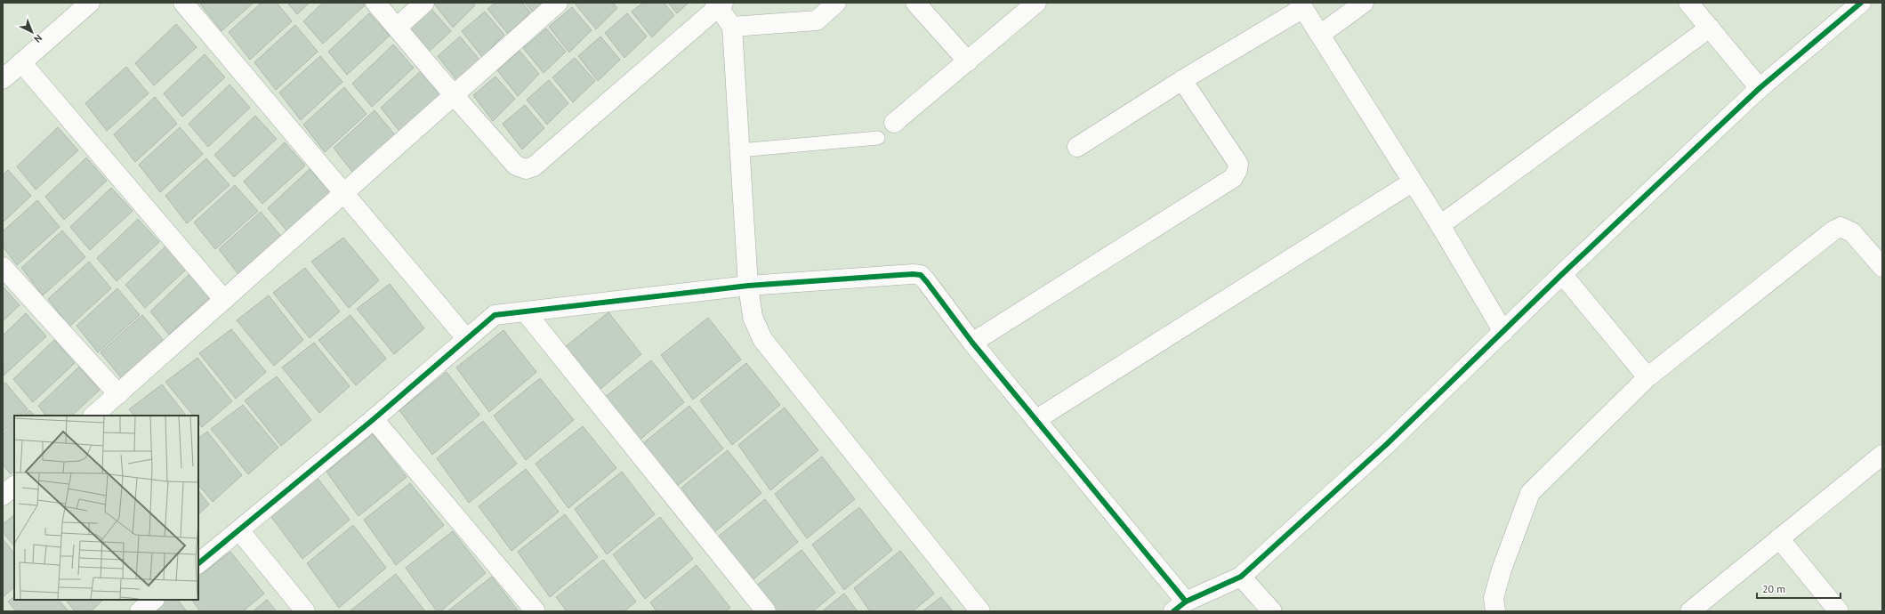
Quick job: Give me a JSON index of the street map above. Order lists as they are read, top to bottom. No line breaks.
{"scale_bar":"20 m","north":"bottom right"}
